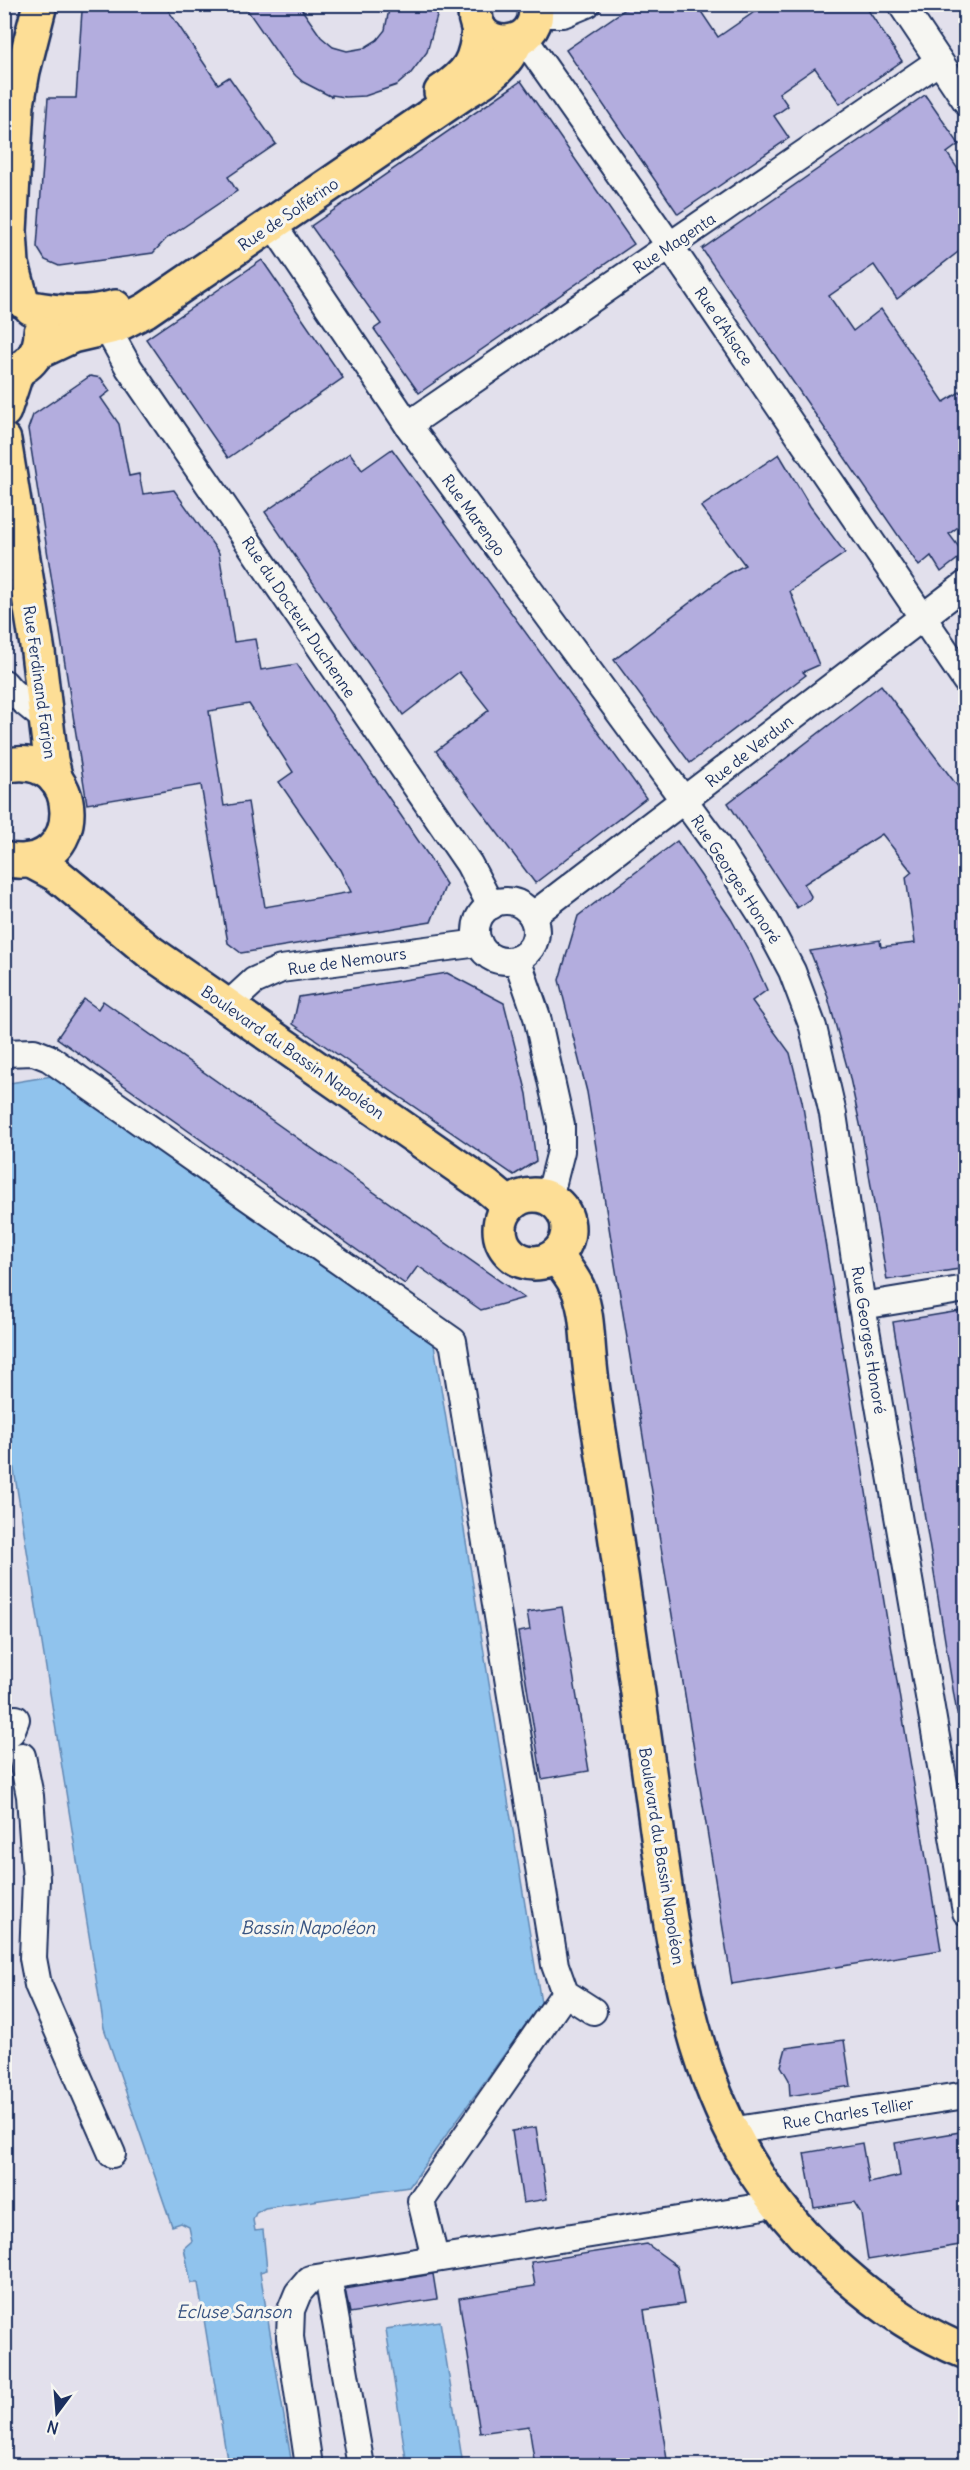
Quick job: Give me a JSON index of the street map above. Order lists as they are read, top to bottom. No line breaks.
{"streets":{"main road":["Rue de Solférino","Rue Ferdinand Farjon","Boulevard du Bassin Napoléon"],"street":["Rue Magenta","Rue d'Alsace","Rue Marengo","Rue du Docteur Duchenne","Rue de Verdun","Rue Georges Honoré","Rue de Nemours","Rue Charles Tellier"]},"crossings":[["Rue de Solférino","Rue d'Alsace"],["Rue de Solférino","Rue Marengo"],["Rue de Solférino","Rue du Docteur Duchenne"],["Rue Magenta","Rue d'Alsace"],["Rue Magenta","Rue Marengo"],["Rue d'Alsace","Rue de Verdun"],["Rue Marengo","Rue de Verdun"],["Rue Marengo","Rue Georges Honoré"],["Rue du Docteur Duchenne","Rue de Verdun"],["Rue du Docteur Duchenne","Rue de Nemours"],["Rue de Verdun","Rue Georges Honoré"],["Rue de Verdun","Rue de Nemours"],["Rue de Nemours","Boulevard du Bassin Napoléon"],["Boulevard du Bassin Napoléon","Rue Charles Tellier"]],"water":["Bassin Napoléon","Ecluse Sanson"],"north":"bottom"}
